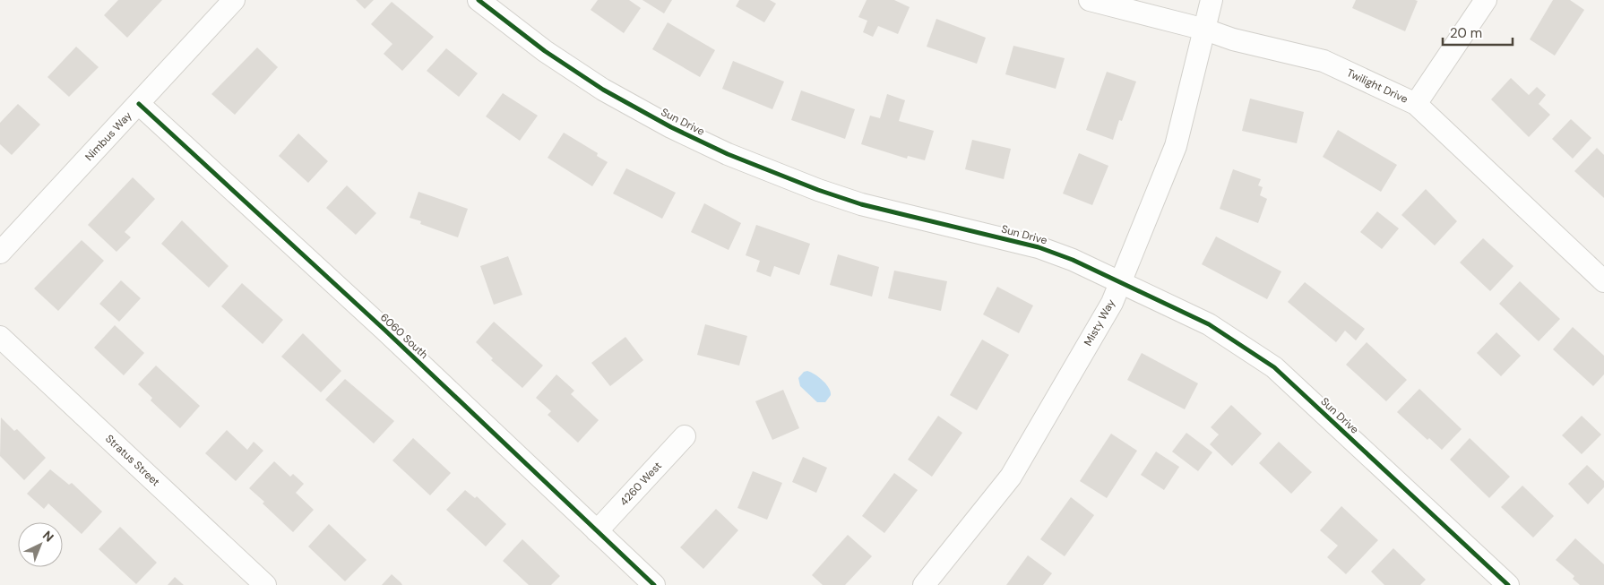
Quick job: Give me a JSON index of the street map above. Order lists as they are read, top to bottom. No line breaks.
{"streets":{"street":["Twilight Drive","Sun Drive","Nimbus Way","Misty Way","6060 South","Stratus Street","4260 West"]},"crossings":[["Twilight Drive","Misty Way"],["Sun Drive","Misty Way"],["Nimbus Way","6060 South"],["6060 South","4260 West"]],"scale_bar":"20 m","north":"top right"}
